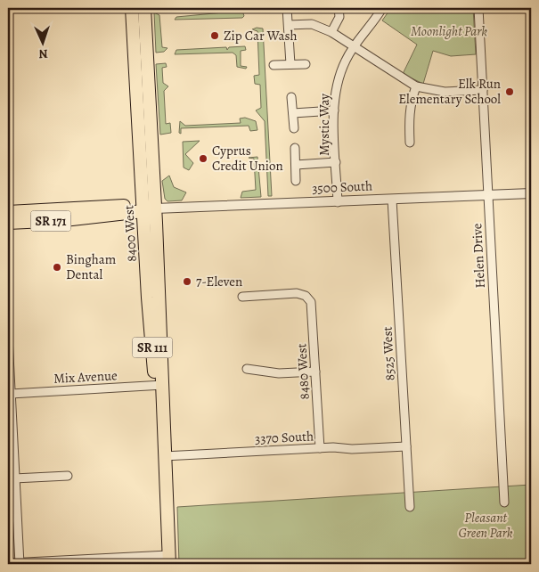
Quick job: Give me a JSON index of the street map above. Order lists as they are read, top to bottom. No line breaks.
{"streets":{"main road":["3500 South","SR 171","8400 West","SR 111"],"street":["Mystic Way","Helen Drive","8525 West","8480 West","Mix Avenue","3370 South"]},"crossings":[["Mystic Way","3500 South"],["3500 South","8400 West"],["3500 South","Helen Drive"],["3500 South","8525 West"],["8400 West","Mix Avenue"],["8400 West","3370 South"],["8525 West","3370 South"],["8480 West","3370 South"]],"parks":["Moonlight Park","Pleasant Green Park"],"places":["Zip Car Wash","Elk Run Elementary School","Cyprus Credit Union","Bingham Dental","7-Eleven"],"north":"bottom"}
